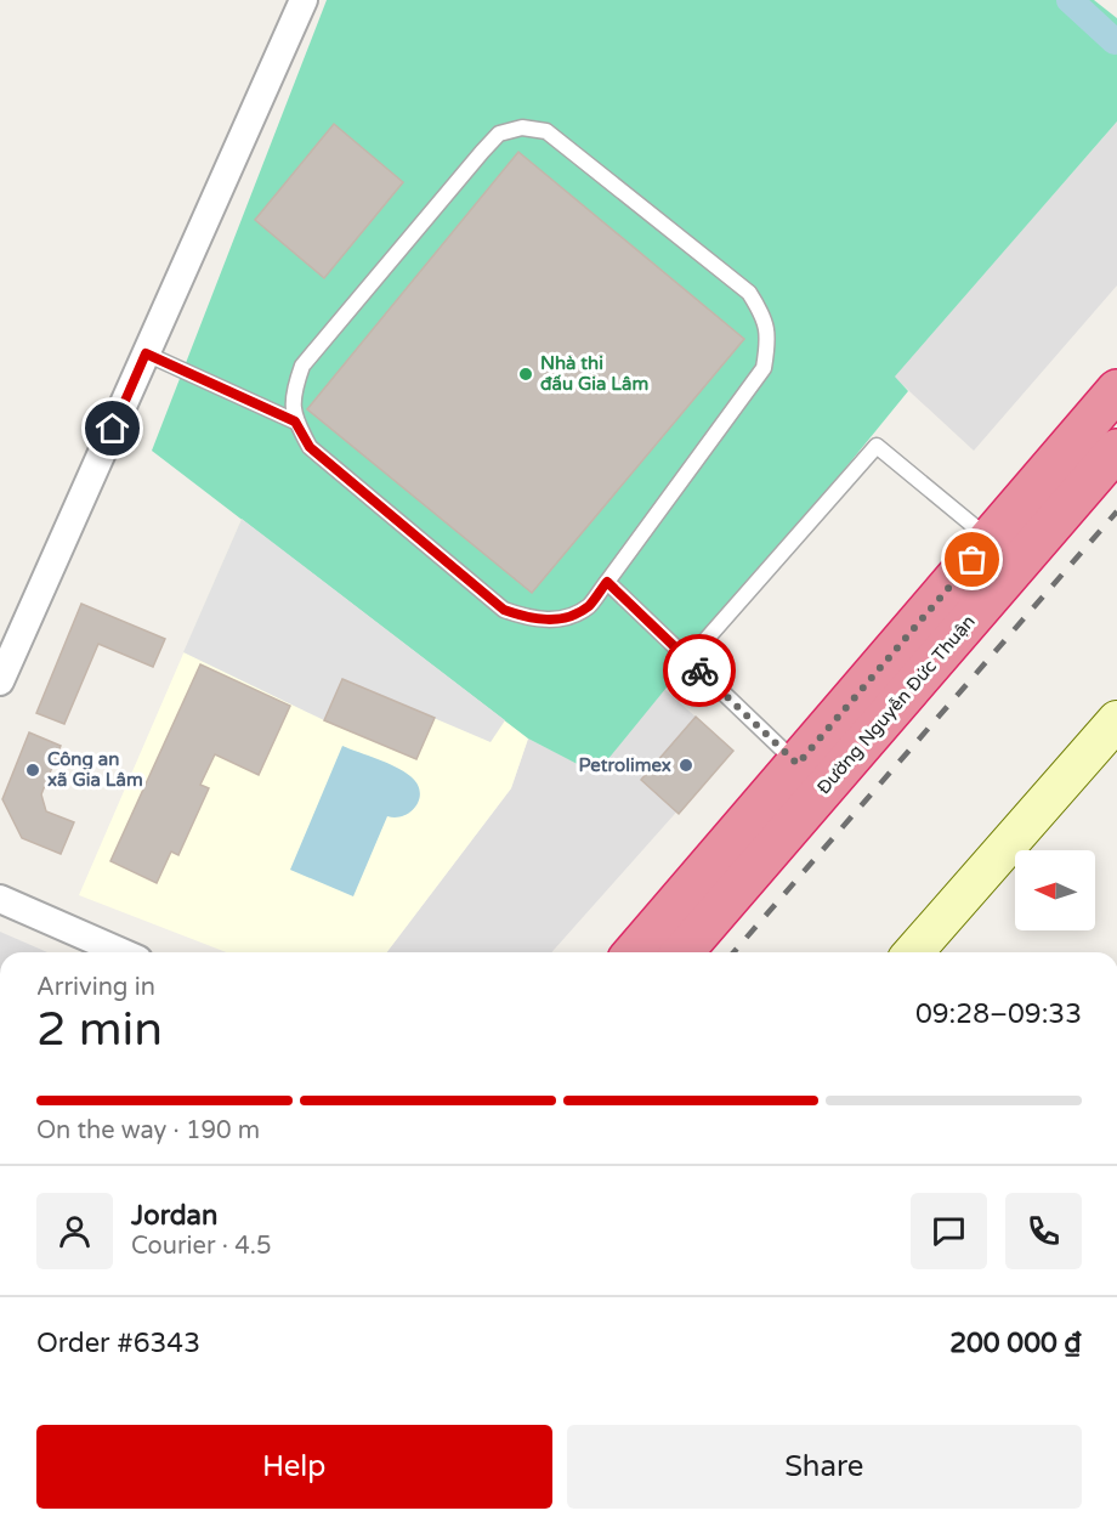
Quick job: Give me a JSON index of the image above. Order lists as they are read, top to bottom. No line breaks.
{"streets":{"highway":["Đường Nguyễn Đức Thuận"]},"places":["Nhà thi đấu Gia Lâm","Petrolimex","Công an xã Gia Lâm"],"north":"left","page":{"heading":["2 min","Arriving in","09:28–09:33"],"panel":["Jordan","Courier · 4.5","Order #6343","200 000 ₫"],"bar":"On the way · 190 m","buttons":["Help","Share"]}}
